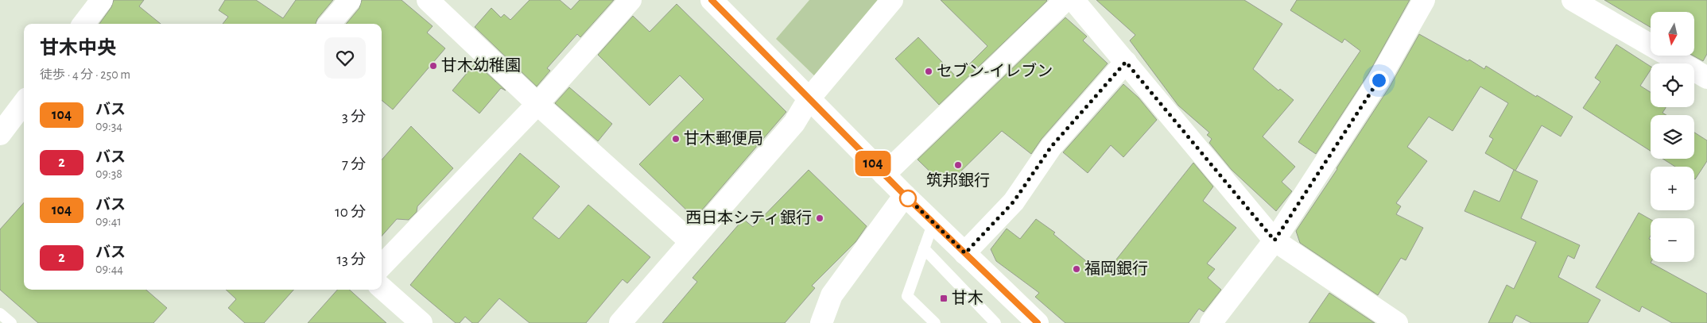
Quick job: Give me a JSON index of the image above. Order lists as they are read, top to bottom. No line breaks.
{"places":{"other":["甘木幼稚園","セブン-イレブン","甘木郵便局","筑邦銀行","西日本シティ銀行","福岡銀行"],"transit":["甘木"]},"lines":["bus line 104"],"north":"bottom","page":{"on_map":"104","map_buttons":["+","−"],"heading":["甘木中央","徒歩 · 4 分 · 250 m"],"list":[{"mark":"104","name":"バス","note":"09:34","value":"3 分"},{"mark":"2","name":"バス","note":"09:38","value":"7 分"},{"mark":"104","name":"バス","note":"09:41","value":"10 分"},{"mark":"2","name":"バス","note":"09:44","value":"13 分"}]}}
